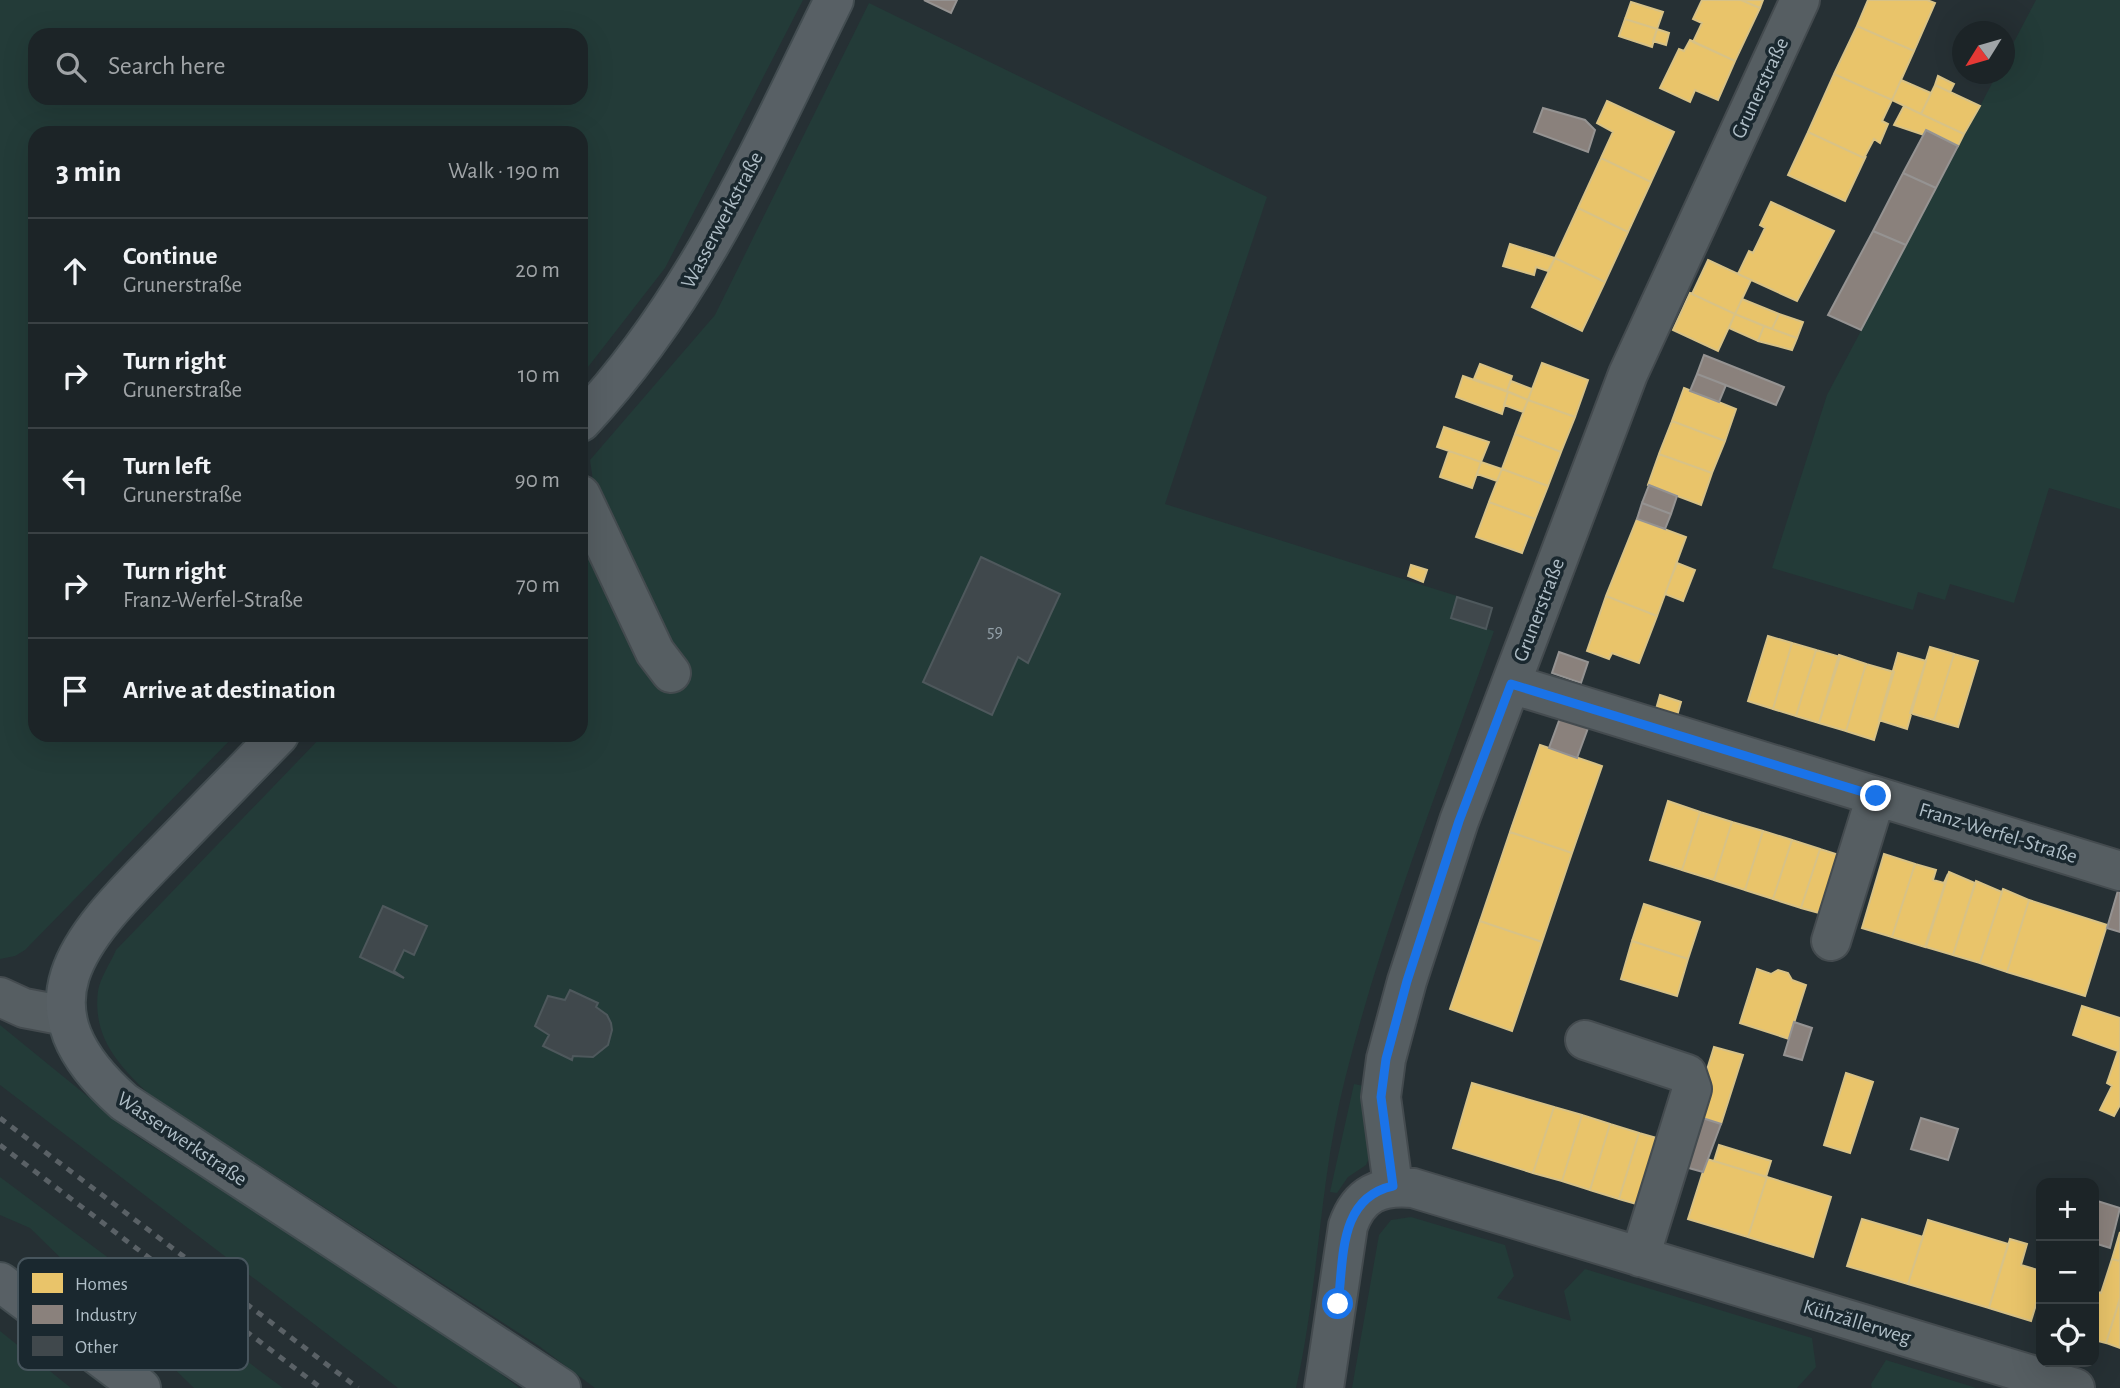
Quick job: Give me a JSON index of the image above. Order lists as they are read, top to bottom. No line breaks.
{"streets":{"main road":["Wasserwerkstraße"],"street":["Grunerstraße","Franz-Werfel-Straße","Kühzällerweg"]},"crossings":[["Grunerstraße","Franz-Werfel-Straße"],["Grunerstraße","Kühzällerweg"]],"house_numbers":["59"],"legend":["Homes","Industry","Other"],"north":"bottom left","page":{"search":"Search here","heading":["3 min","Walk · 190 m"],"list":[["Continue","Grunerstraße","20 m"],["Turn right","Grunerstraße","10 m"],["Turn left","Grunerstraße","90 m"],["Turn right","Franz-Werfel-Straße","70 m"],"Arrive at destination"],"map_buttons":["+","−"]}}
